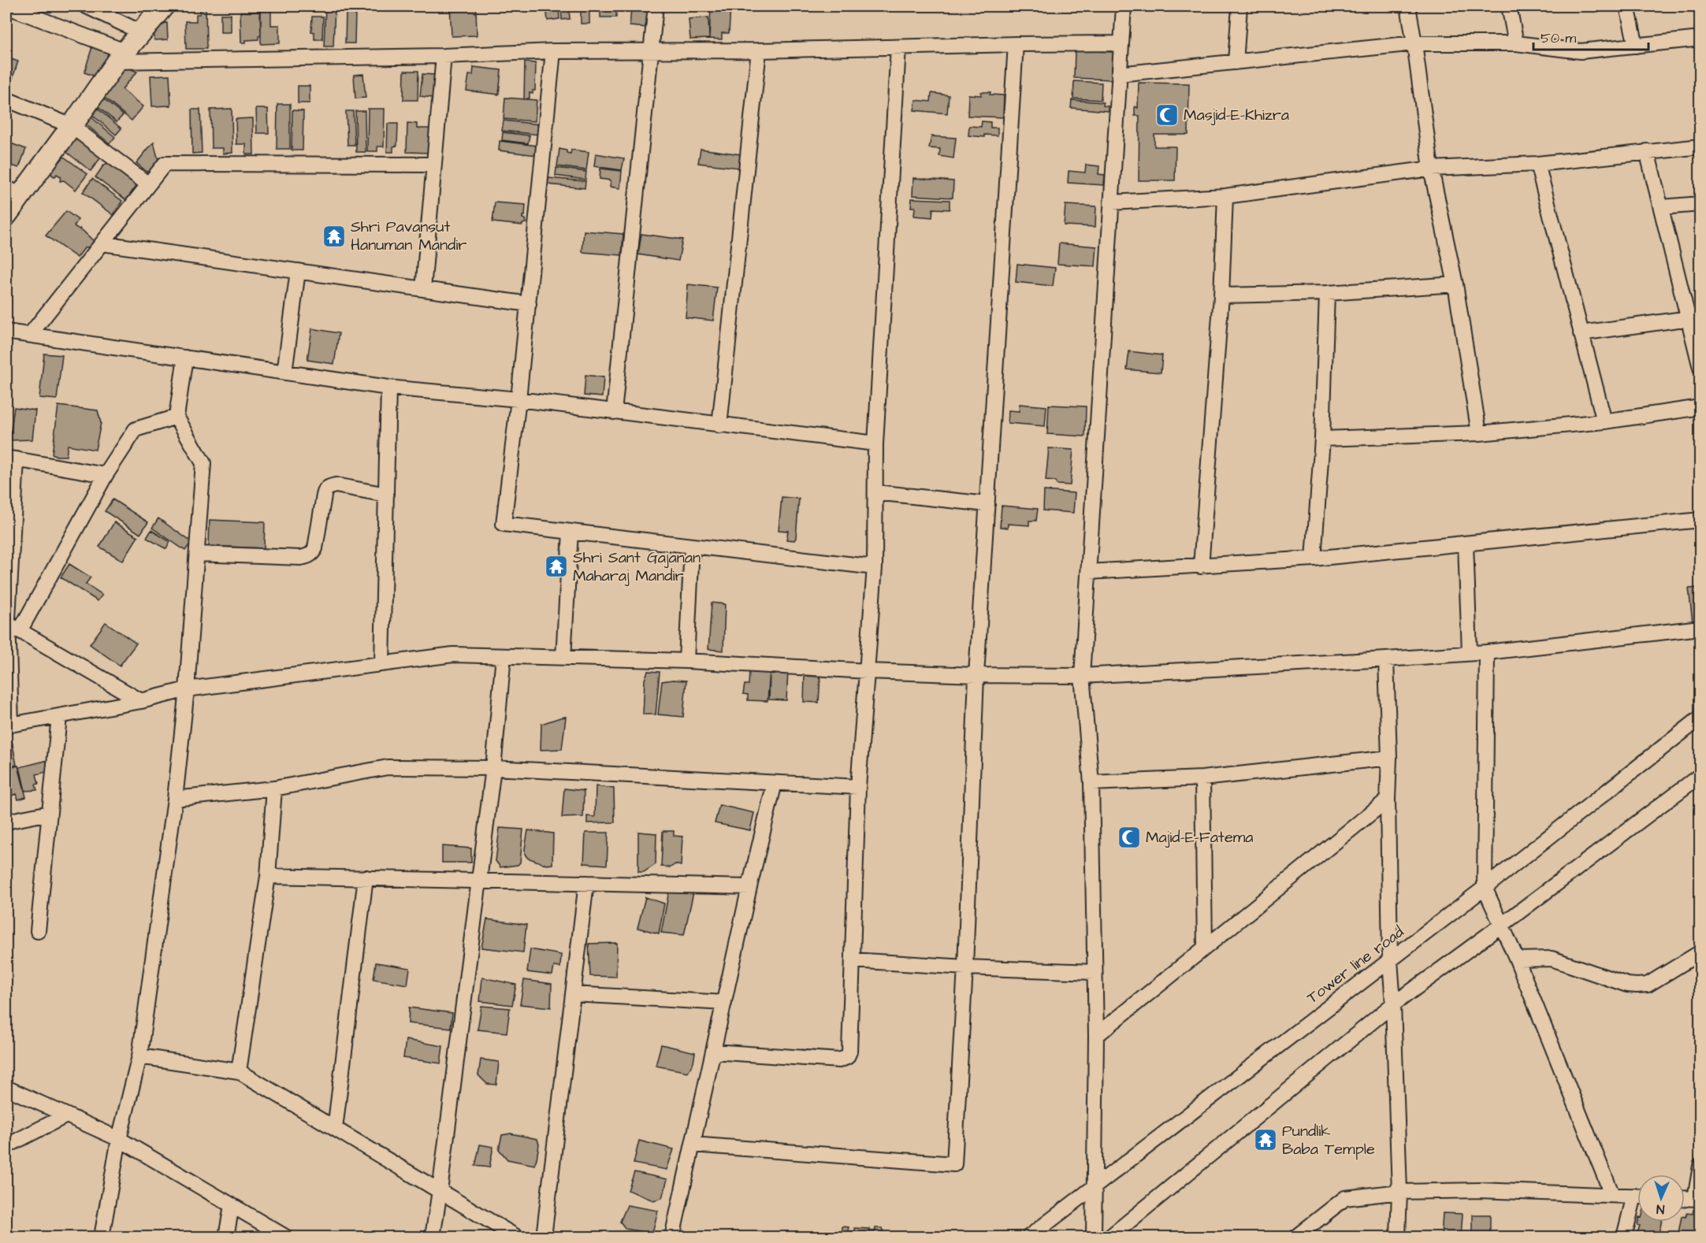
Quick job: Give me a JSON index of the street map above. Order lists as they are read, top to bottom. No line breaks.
{"streets":{"street":["Tower line road"]},"places":{"mosque":["Masjid-E-Khizra","Majid-E-Fatema"],"temple":["Shri Pavansut Hanuman Mandir","Shri Sant Gajanan Maharaj Mandir","Pundlik Baba Temple"]},"scale_bar":"50 m","north":"bottom"}
